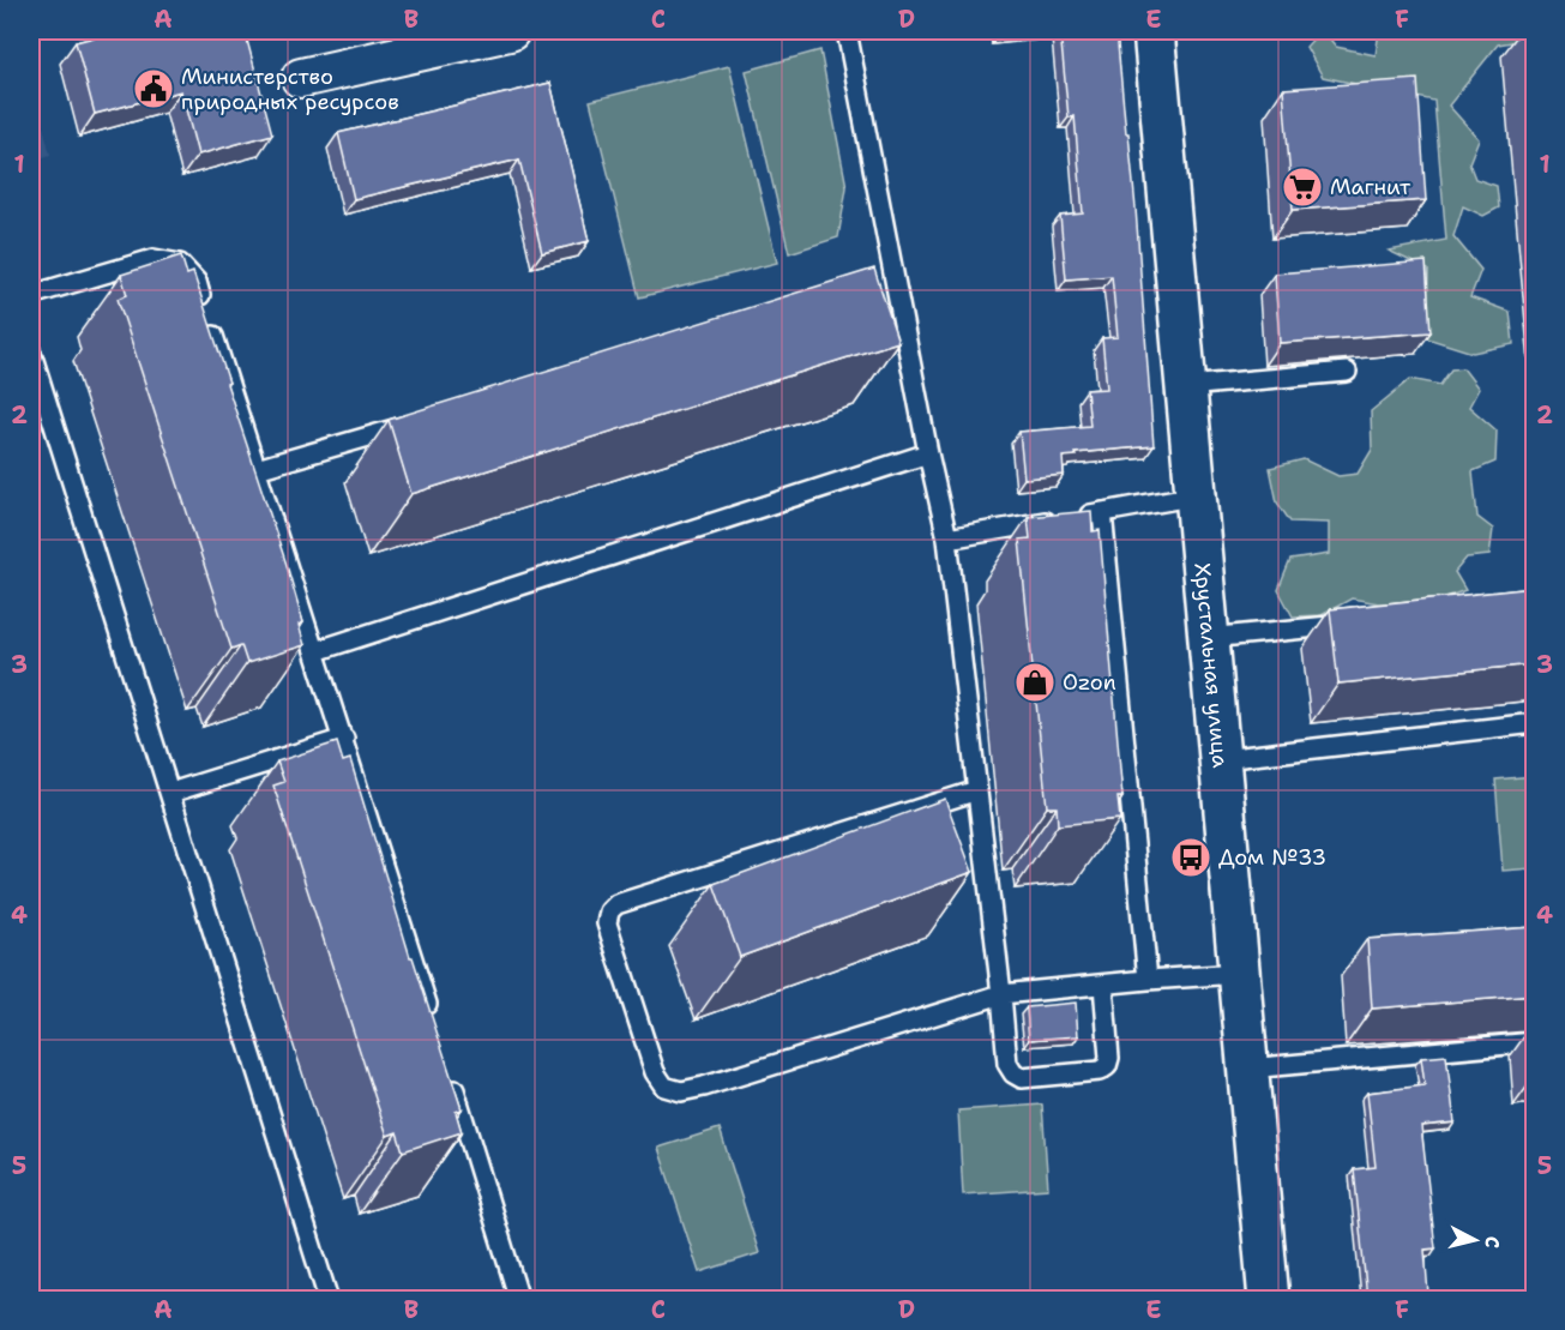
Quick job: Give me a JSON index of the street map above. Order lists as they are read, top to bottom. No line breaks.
{"streets":{"main road":["Хрустальная улица"]},"places":{"public building":["Министерство природных ресурсов"],"supermarket":["Магнит"],"shop":["Ozon"],"bus stop":["Дом №33"]},"north":"right","grid":{"columns":["A","B","C","D","E","F"],"rows":["1","2","3","4","5"]}}
